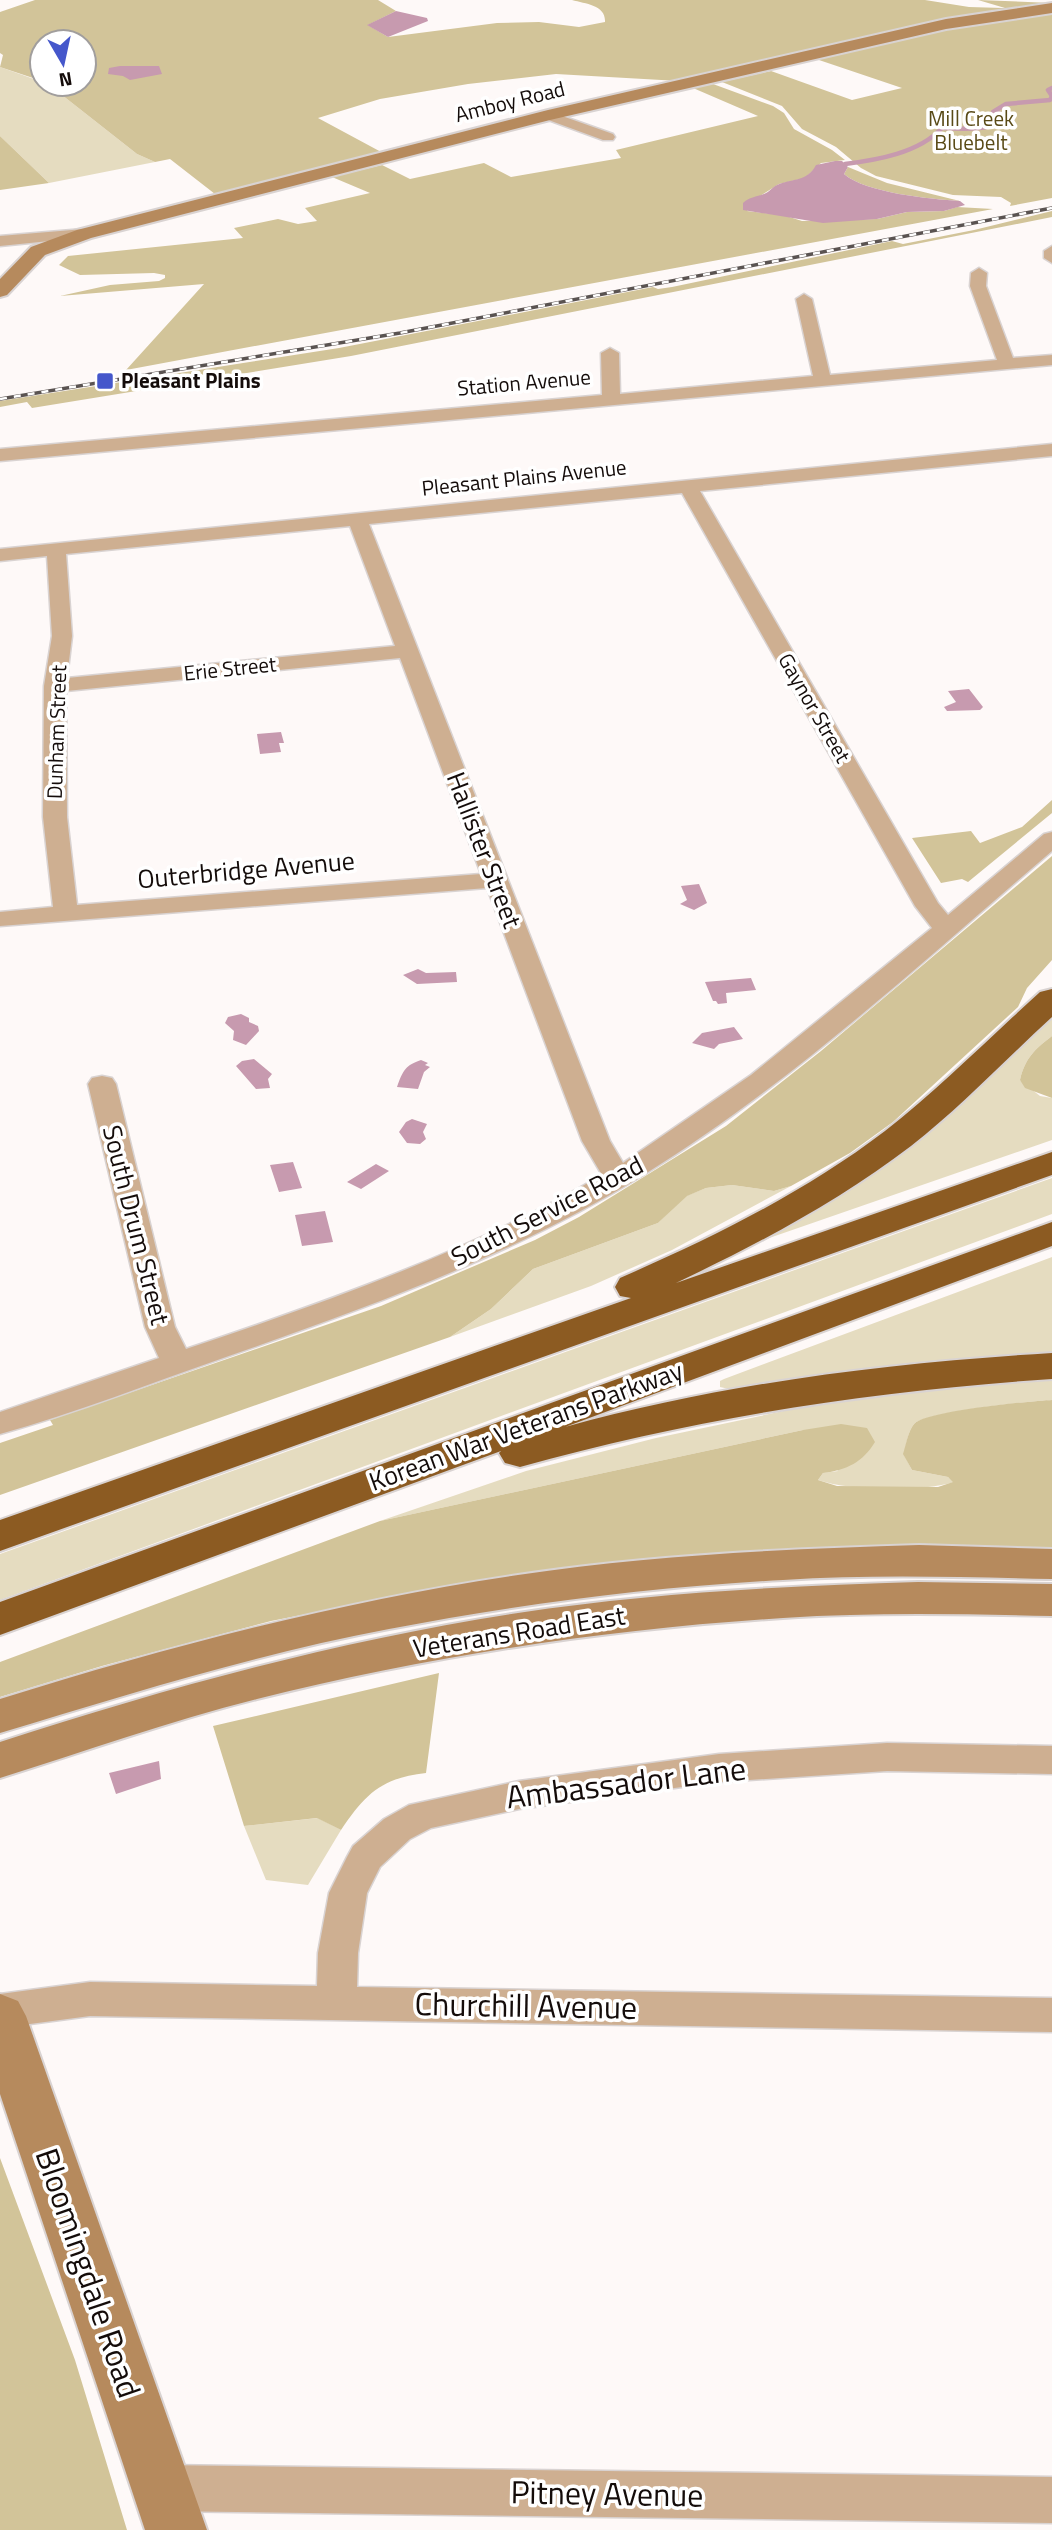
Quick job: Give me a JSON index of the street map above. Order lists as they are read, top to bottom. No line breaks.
{"streets":{"highway":["Korean War Veterans Parkway"],"main road":["Amboy Road","Veterans Road East","Bloomingdale Road"],"street":["Station Avenue","Pleasant Plains Avenue","Erie Street","Gaynor Street","Dunham Street","Hallister Street","Outerbridge Avenue","South Service Road","South Drum Street","Ambassador Lane","Churchill Avenue","Pitney Avenue"]},"crossings":[["Pleasant Plains Avenue","Gaynor Street"],["Pleasant Plains Avenue","Dunham Street"],["Pleasant Plains Avenue","Hallister Street"],["Erie Street","Dunham Street"],["Erie Street","Hallister Street"],["Gaynor Street","South Service Road"],["Dunham Street","Outerbridge Avenue"],["Hallister Street","Outerbridge Avenue"],["Hallister Street","South Service Road"],["South Service Road","South Drum Street"],["Ambassador Lane","Churchill Avenue"],["Churchill Avenue","Bloomingdale Road"],["Bloomingdale Road","Pitney Avenue"]],"parks":["Mill Creek Bluebelt"],"places":{"transit":["Pleasant Plains"]},"north":"bottom"}
